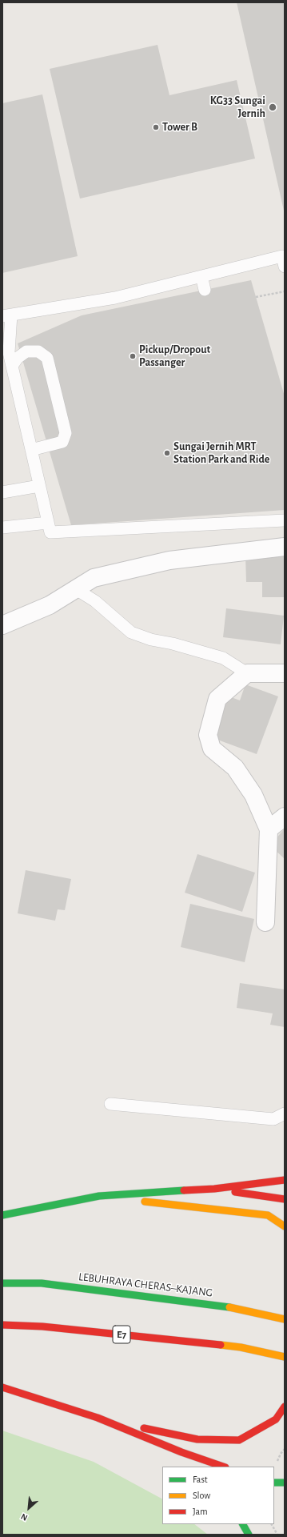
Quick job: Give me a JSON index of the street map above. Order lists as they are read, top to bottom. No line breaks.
{"streets":{"highway":["LEBUHRAYA CHERAS–KAJANG","E7"]},"places":["KG33 Sungai Jernih","Tower B","Pickup/Dropout Passanger","Sungai Jernih MRT Station Park and Ride"],"legend":["Fast","Slow","Jam"],"north":"bottom left"}
